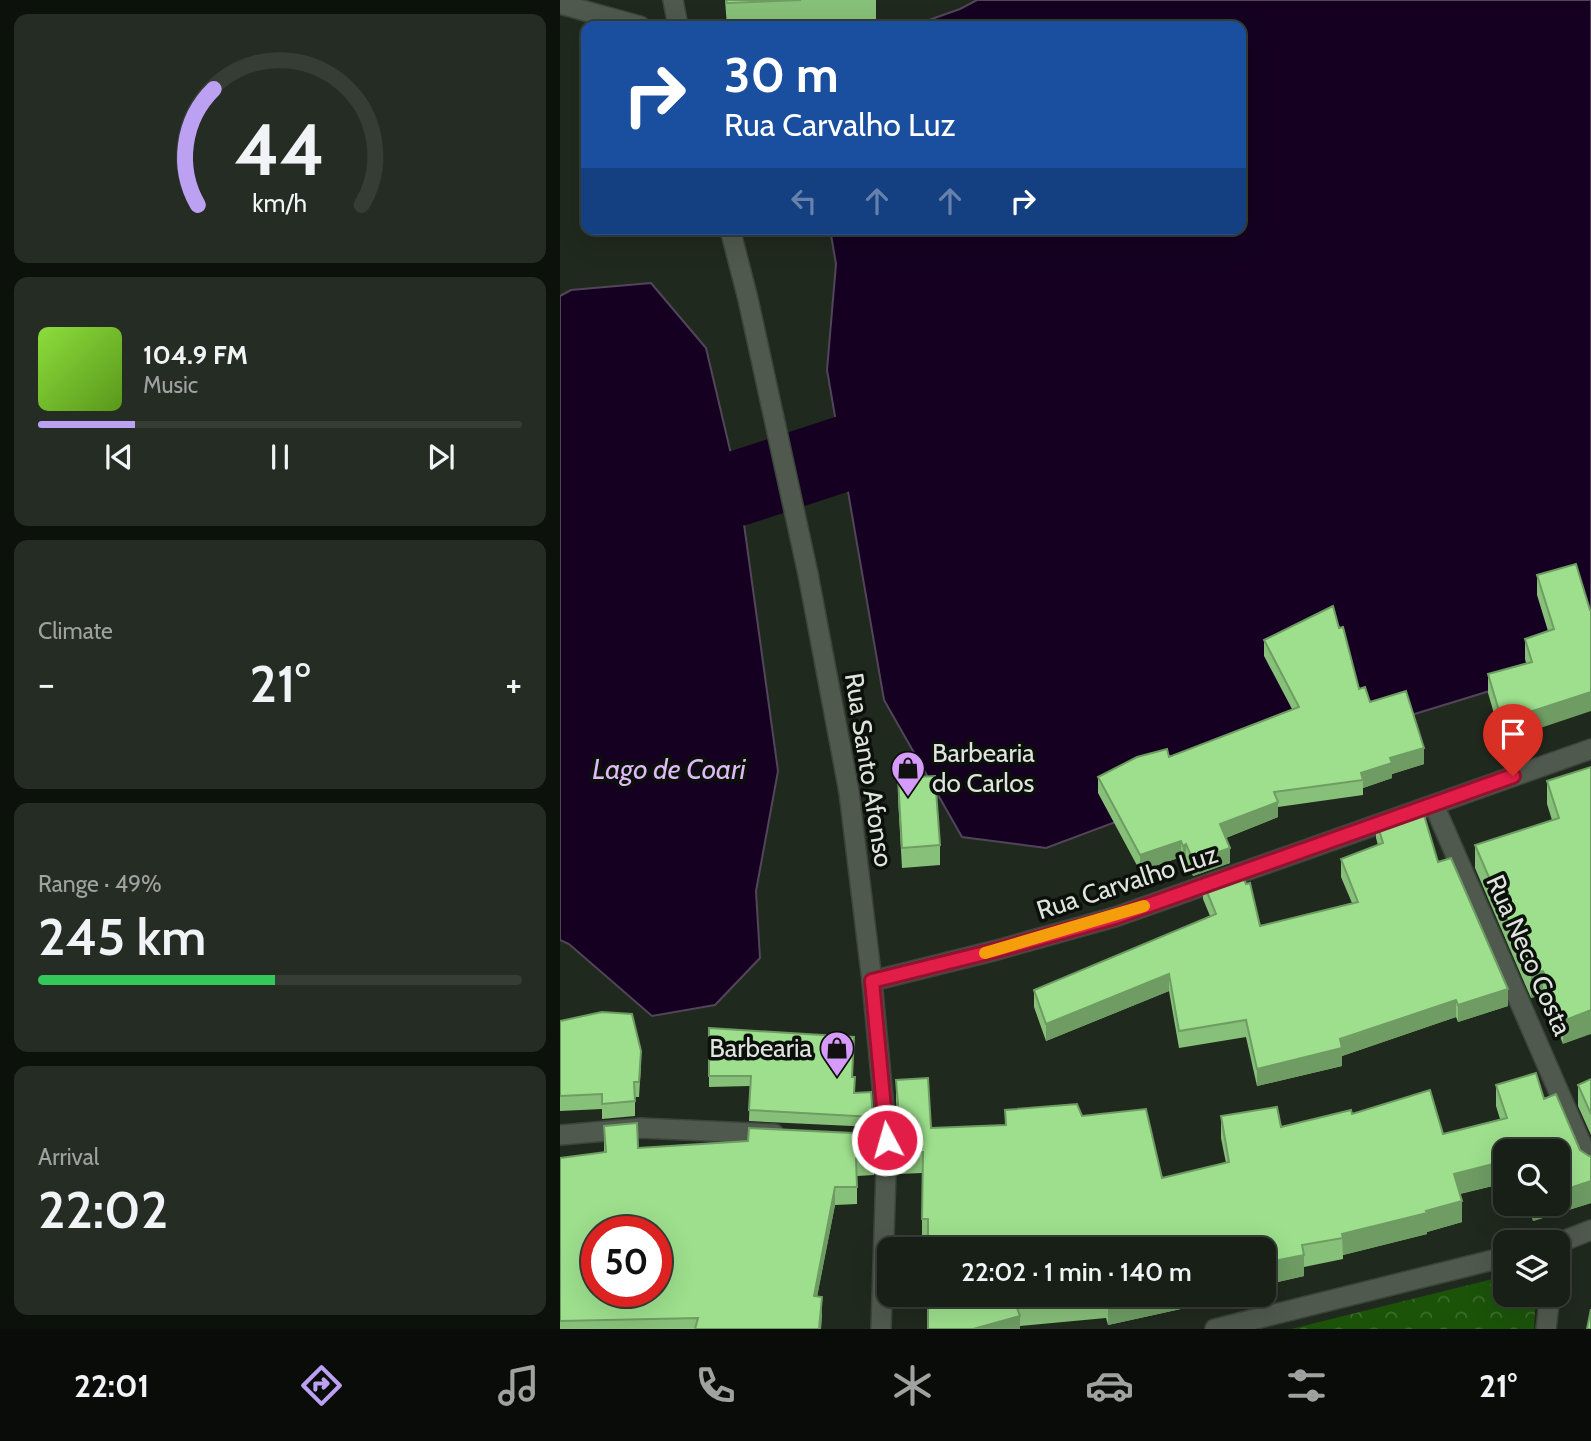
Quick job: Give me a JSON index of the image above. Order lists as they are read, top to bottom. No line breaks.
{"streets":{"street":["Rua Santo Afonso","Rua Carvalho Luz","Rua Neco Costa"]},"crossings":[["Rua Santo Afonso","Rua Carvalho Luz"],["Rua Carvalho Luz","Rua Neco Costa"]],"water":["Lago de Coari"],"places":{"shop":["Barbearia do Carlos","Barbearia"]},"page":{"turn":["30 m","Rua Carvalho Luz"],"song":["104.9 FM","Music"],"tile":["Climate",["Range · 49%","245 km"],["Arrival","22:02"]],"heat":["−","21°","+"],"limit":"50","trip":"22:02 · 1 min · 140 m","tabs":["22:01","21°"],"gauge":["44","km/h"]}}
